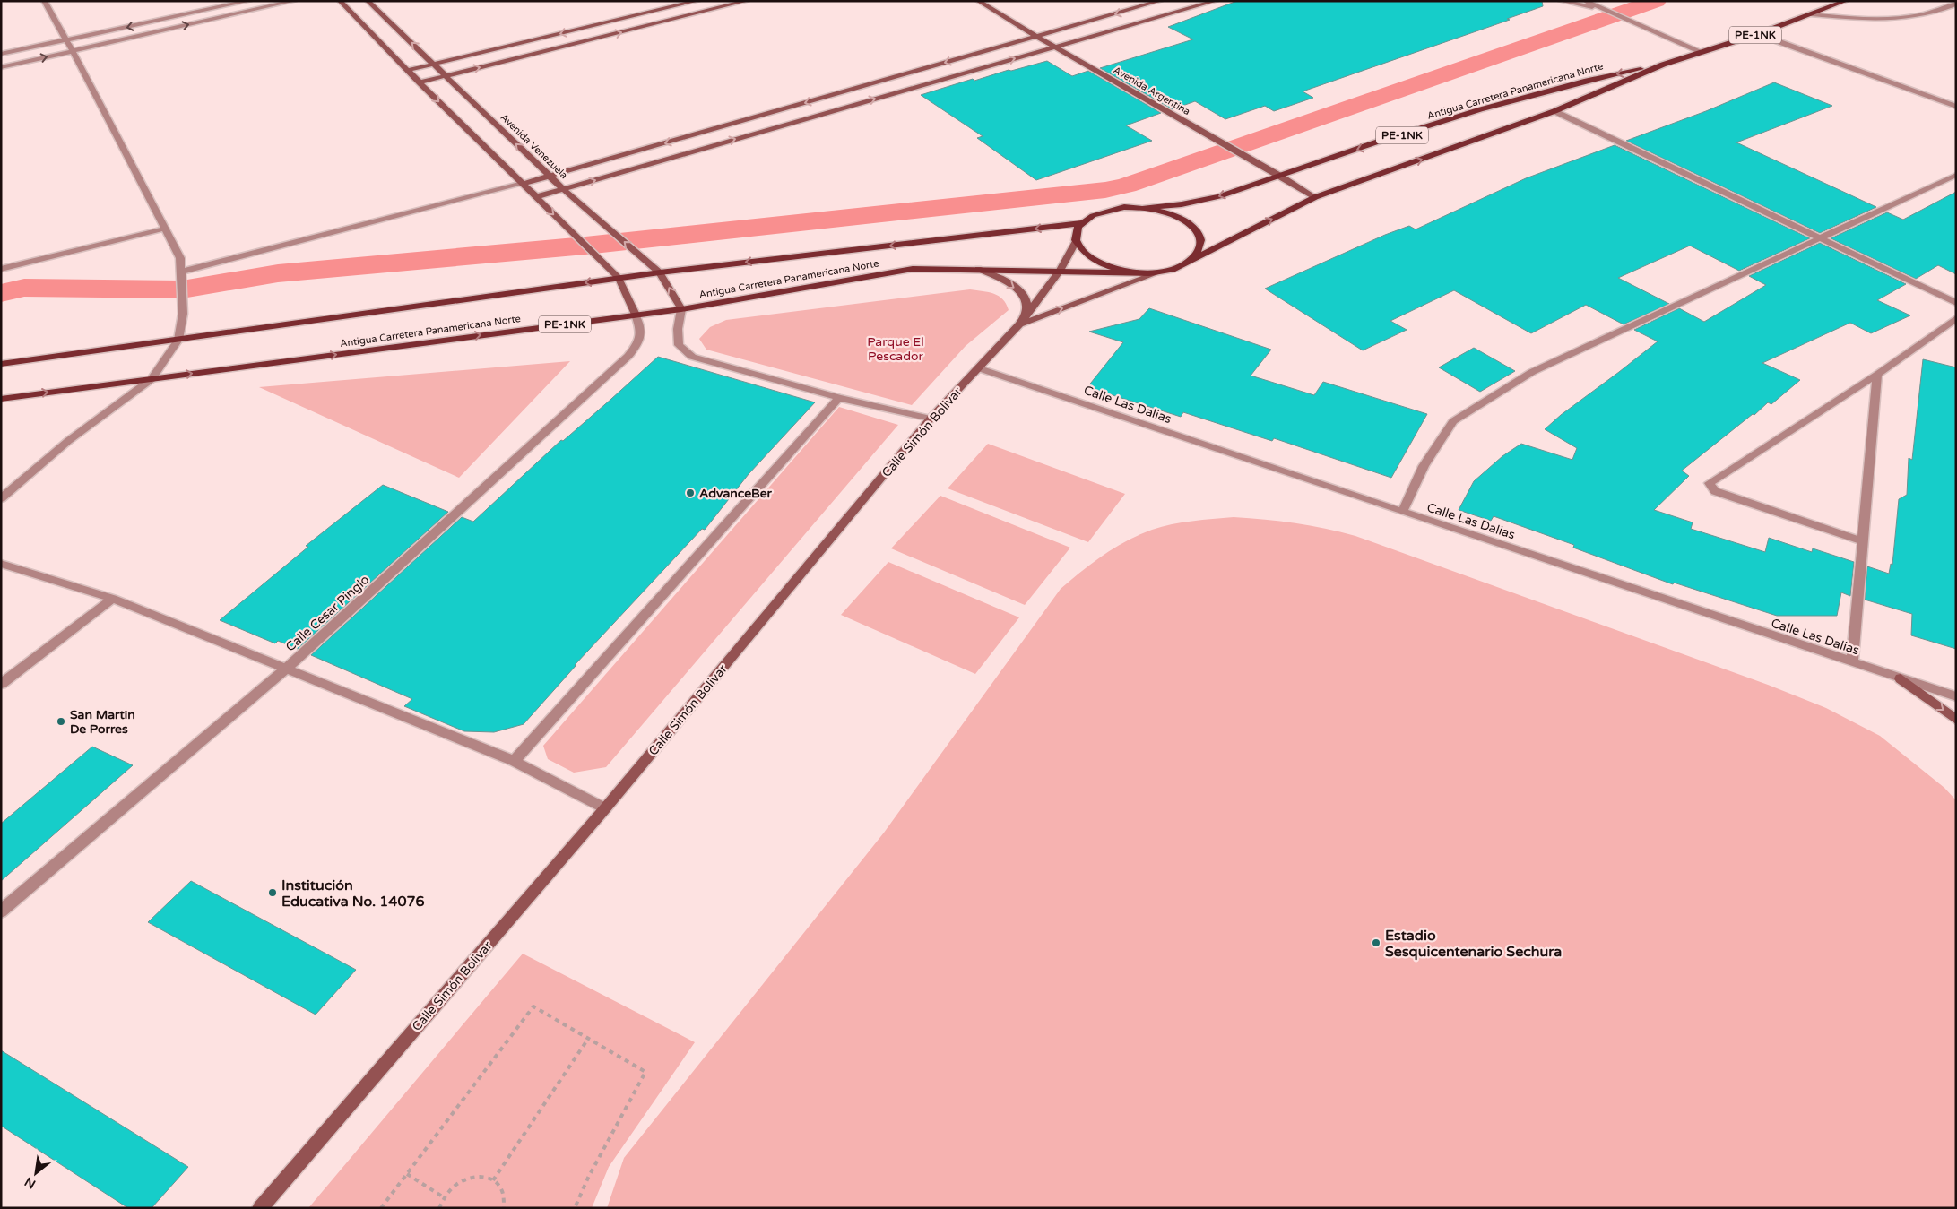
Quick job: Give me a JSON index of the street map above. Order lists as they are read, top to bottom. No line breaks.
{"streets":{"main road":["PE-1NK","Antigua Carretera Panamericana Norte"],"street":["Avenida Argentina","Avenida Venezuela","Calle Las Dalias","Calle Simón Bolivar","Calle Cesar Pinglo"]},"crossings":[["PE-1NK","Antigua Carretera Panamericana Norte"],["PE-1NK","Calle Simón Bolivar"],["Avenida Argentina","Antigua Carretera Panamericana Norte"],["Antigua Carretera Panamericana Norte","Avenida Venezuela"],["Antigua Carretera Panamericana Norte","Calle Cesar Pinglo"],["Calle Las Dalias","Calle Simón Bolivar"]],"parks":["Parque El Pescador"],"places":["AdvanceBer","San Martin De Porres","Institución Educativa No. 14076","Estadio Sesquicentenario Sechura"],"north":"bottom left"}
